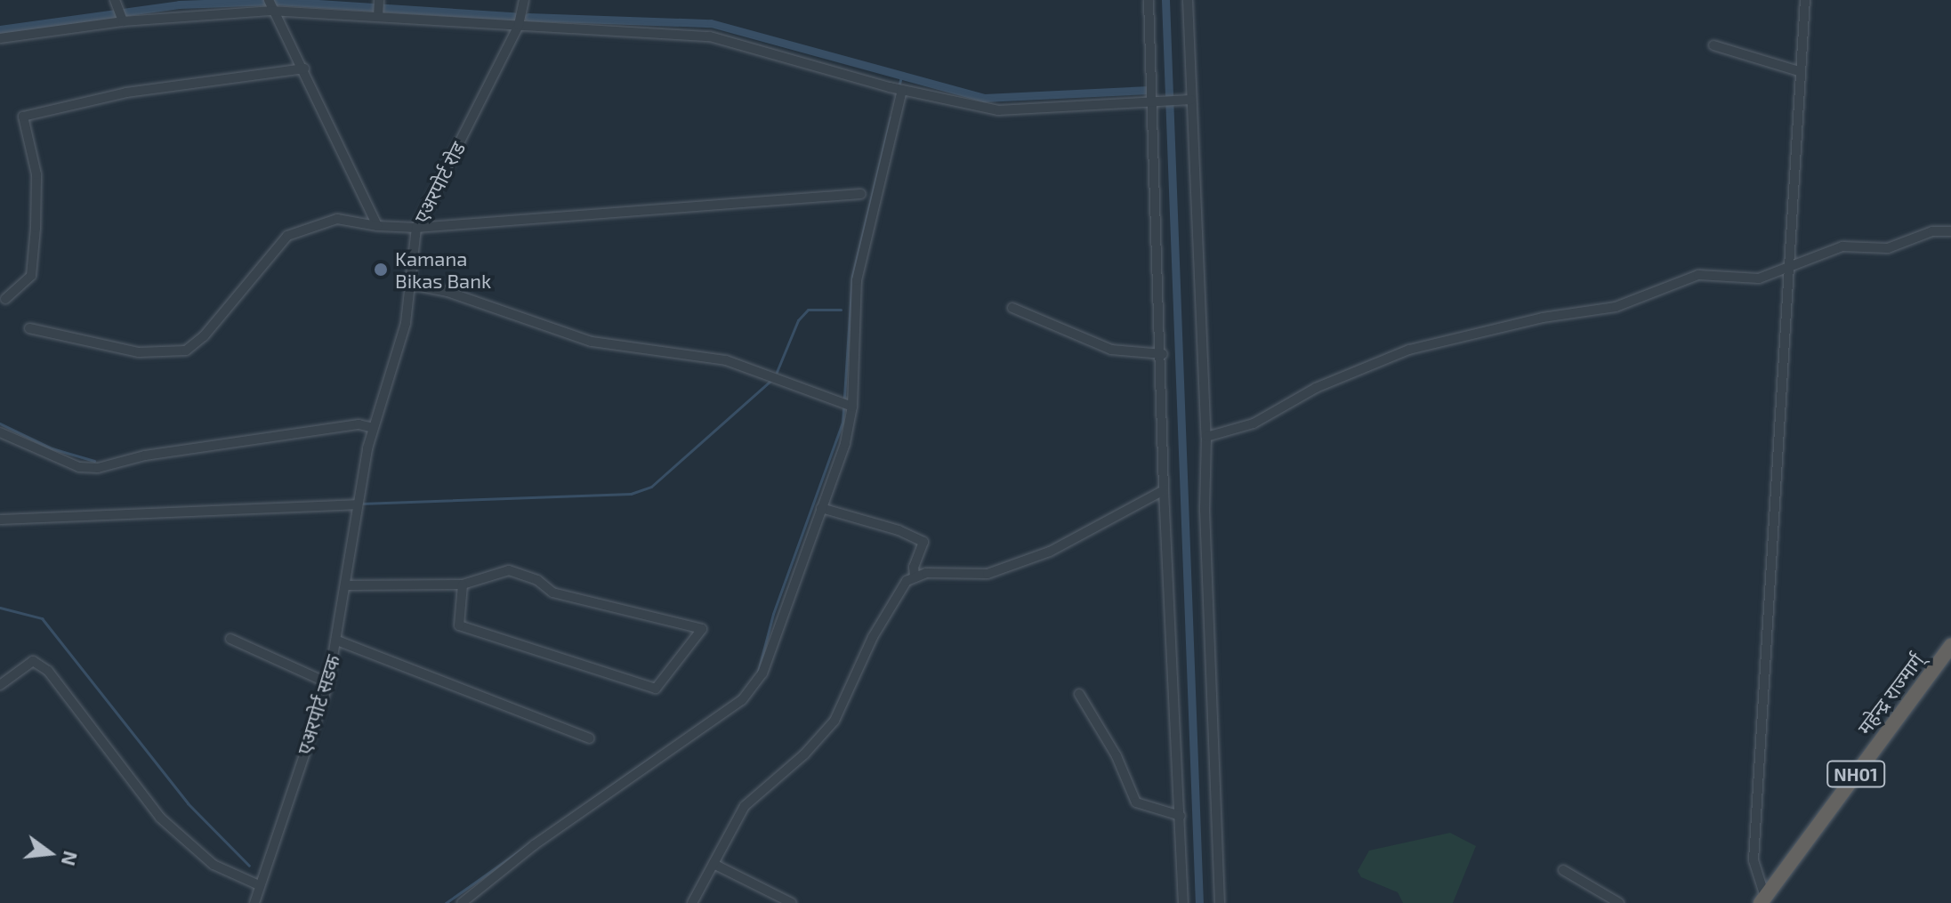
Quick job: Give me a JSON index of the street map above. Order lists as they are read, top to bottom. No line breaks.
{"streets":{"highway":["महेन्द्र राज्मार्ग्","NH01"],"street":["एअरपोर्ट रोड","एअरपोर्ट सडक"]},"crossings":[["एअरपोर्ट रोड","एअरपोर्ट सडक"]],"places":["Kamana Bikas Bank"],"north":"right"}
